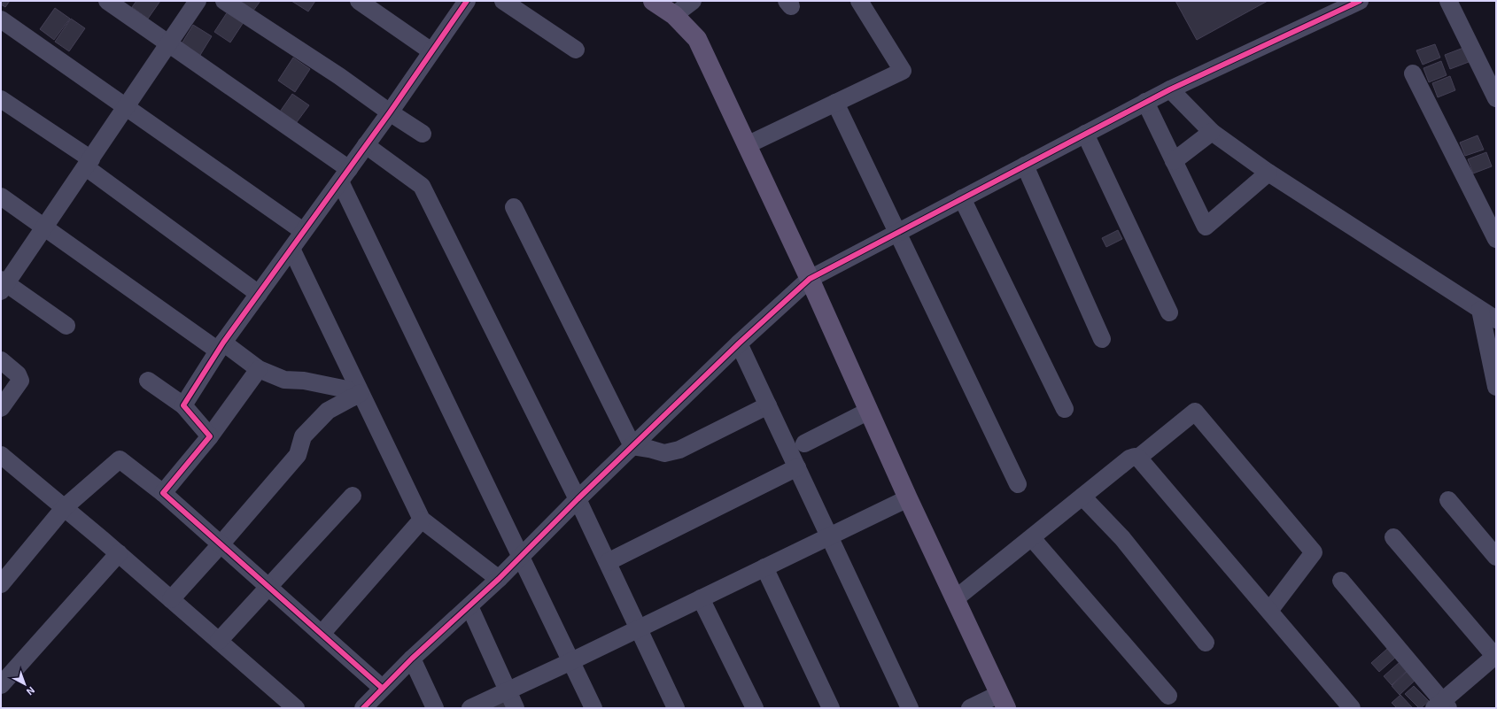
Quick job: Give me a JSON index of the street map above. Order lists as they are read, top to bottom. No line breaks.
{"north":"bottom right"}
